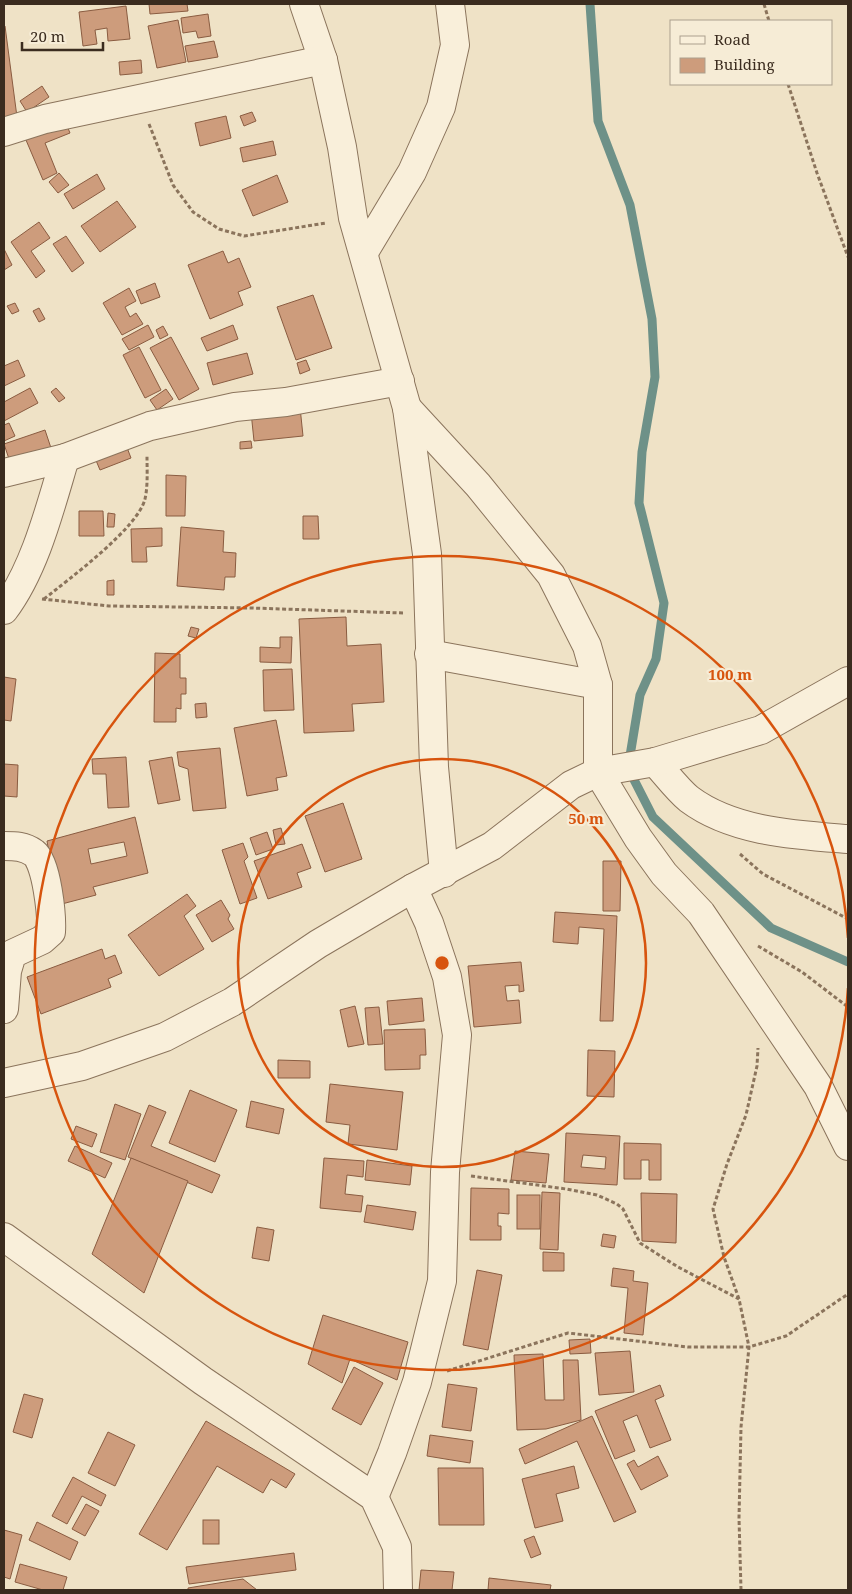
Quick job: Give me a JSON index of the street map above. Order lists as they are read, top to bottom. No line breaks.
{"legend":["Road","Building"],"scale_bar":"20 m","rings":["100 m","50 m"]}
